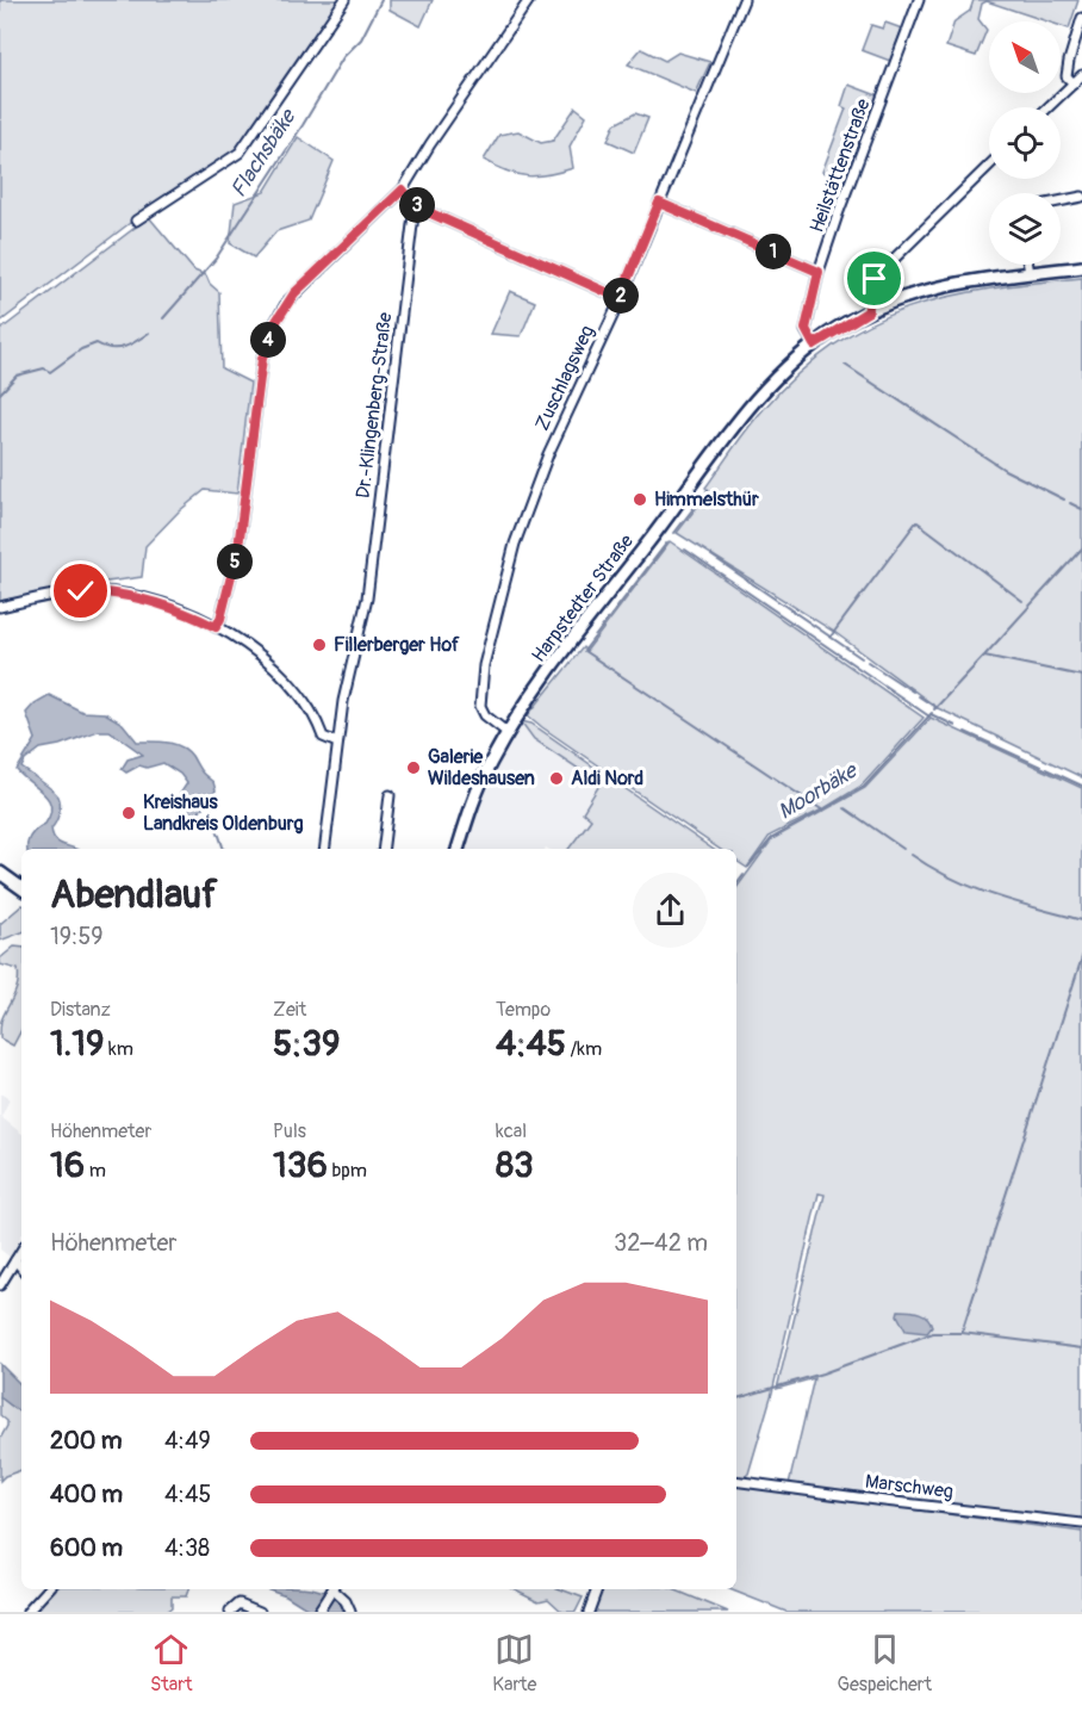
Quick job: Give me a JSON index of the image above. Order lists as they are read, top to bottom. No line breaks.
{"streets":{"main road":["Harpstedter Straße"],"street":["Heilstättenstraße","Zuschlagsweg","Dr.-Klingenberg-Straße","Marschweg"]},"crossings":[["Heilstättenstraße","Harpstedter Straße"],["Zuschlagsweg","Harpstedter Straße"]],"water":["Flachsbäke","Moorbäke"],"places":["Himmelsthür","Fillerberger Hof","Galerie Wildeshausen","Aldi Nord","Kreishaus Landkreis Oldenburg"],"north":"top left","page":{"pins":["3","1","2","4","5"],"heading":["Abendlauf","19:59"],"stats":[["Distanz","1.19 km"],["Zeit","5:39"],["Tempo","4:45 /km"],["Höhenmeter","16 m"],["Puls","136 bpm"],["kcal","83"]],"chart":["Höhenmeter","32–42 m"],"list":[{"name":"200 m","note":"4:49"},{"name":"400 m","note":"4:45"},{"name":"600 m","note":"4:38"}],"tabs":["Start","Karte","Gespeichert"]}}
